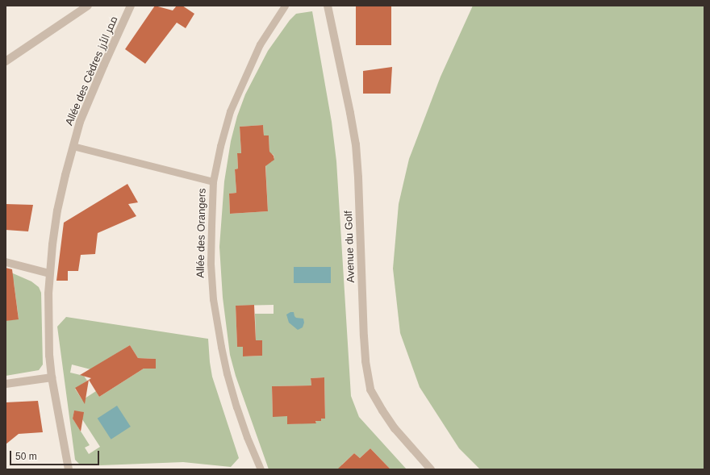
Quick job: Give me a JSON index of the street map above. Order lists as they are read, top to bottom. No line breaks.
{"streets":{"street":["Allée des Cèdres ممر الأرز","Avenue du Golf"],"lane":["Allée des Orangers"]},"scale_bar":"50 m"}
